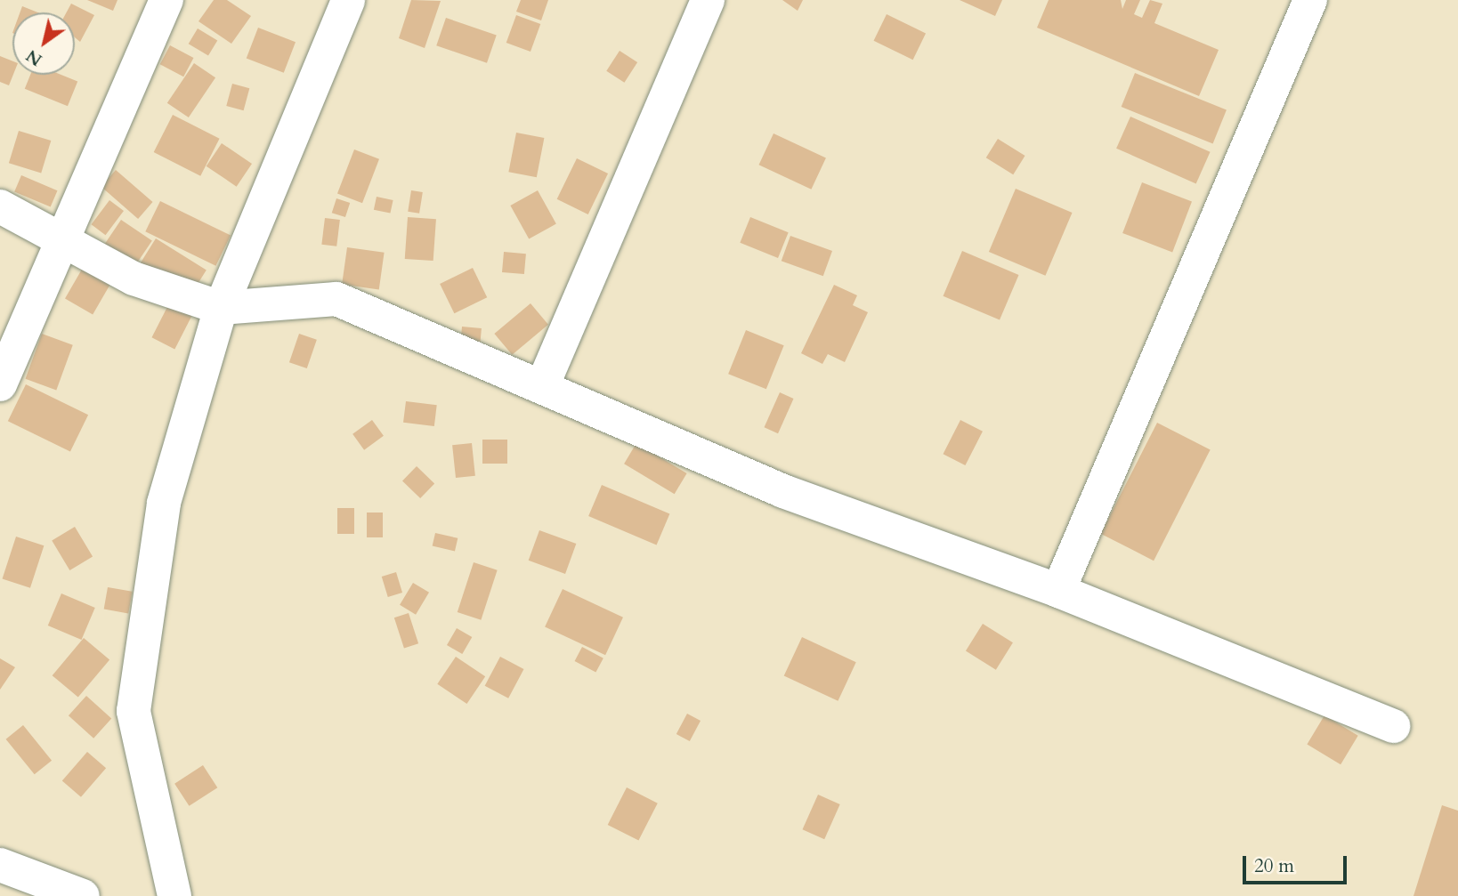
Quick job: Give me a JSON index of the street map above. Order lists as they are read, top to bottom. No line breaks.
{"scale_bar":"20 m","north":"bottom left"}
